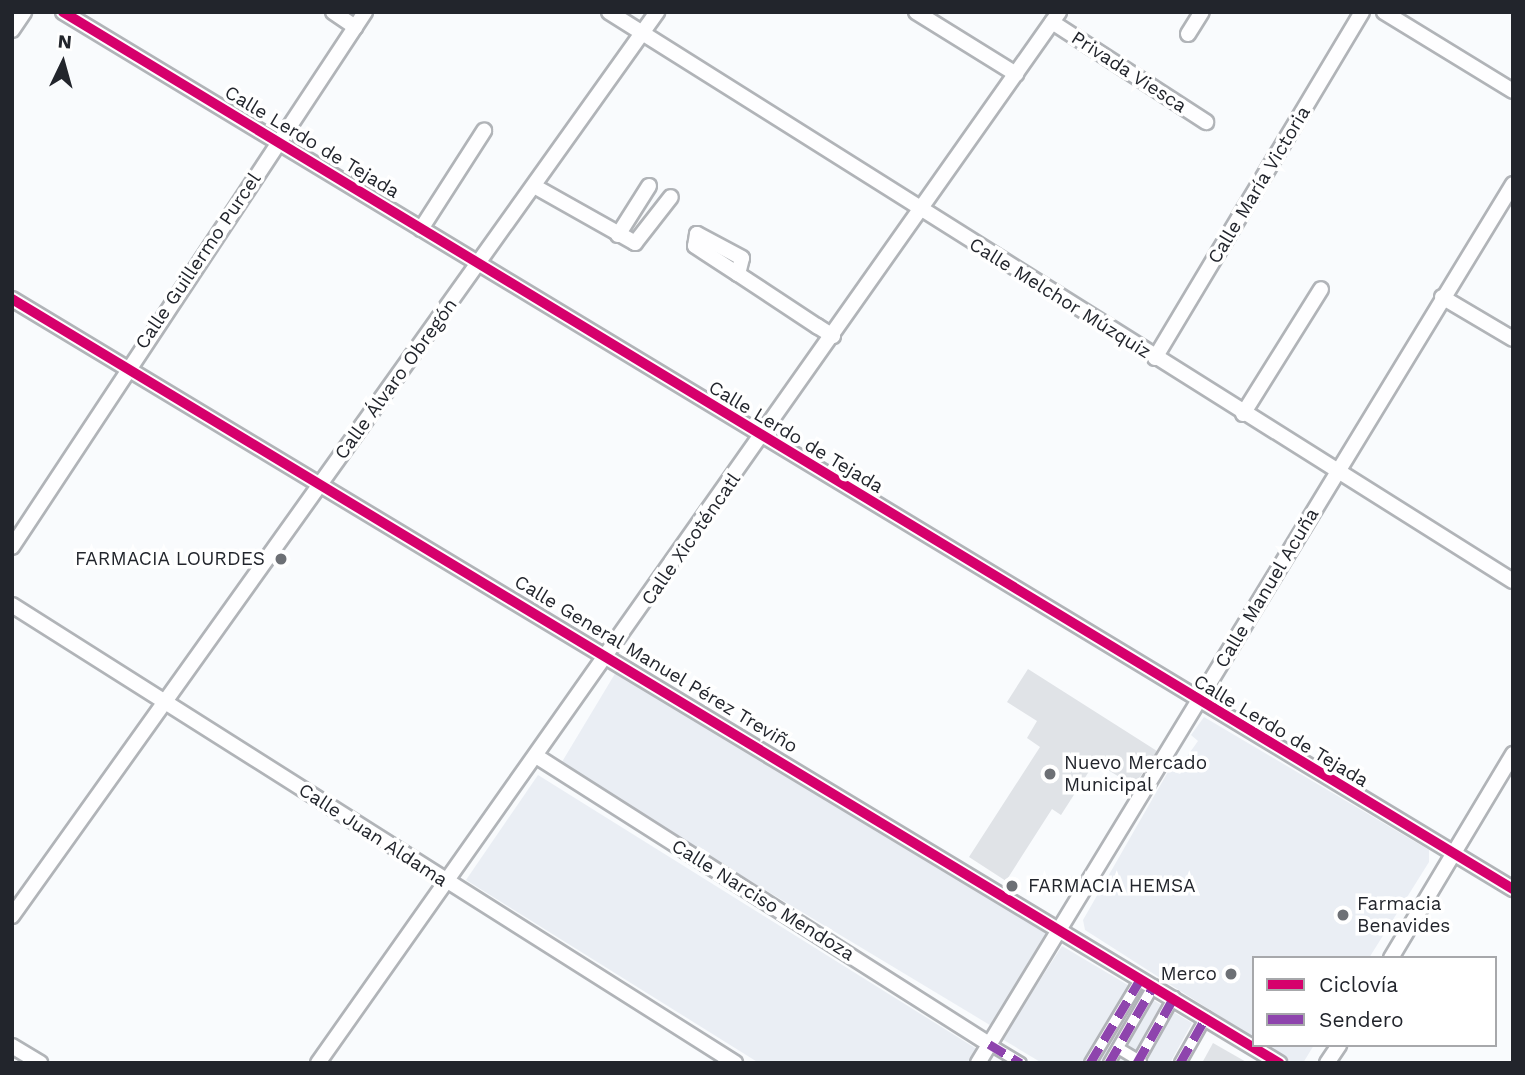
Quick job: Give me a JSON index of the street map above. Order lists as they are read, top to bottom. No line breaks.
{"streets":{"street":["Privada Viesca","Calle Lerdo de Tejada","Calle María Victoria","Calle Guillermo Purcel","Calle Melchor Múzquiz","Calle Álvaro Obregón","Calle Xicoténcatl","Calle Manuel Acuña","Calle General Manuel Pérez Treviño","Calle Juan Aldama","Calle Narciso Mendoza"]},"crossings":[["Privada Viesca","Calle Xicoténcatl"],["Calle Lerdo de Tejada","Calle Guillermo Purcel"],["Calle Lerdo de Tejada","Calle Álvaro Obregón"],["Calle Lerdo de Tejada","Calle Xicoténcatl"],["Calle Lerdo de Tejada","Calle Manuel Acuña"],["Calle María Victoria","Calle Melchor Múzquiz"],["Calle Guillermo Purcel","Calle General Manuel Pérez Treviño"],["Calle Melchor Múzquiz","Calle Álvaro Obregón"],["Calle Melchor Múzquiz","Calle Xicoténcatl"],["Calle Melchor Múzquiz","Calle Manuel Acuña"],["Calle Álvaro Obregón","Calle General Manuel Pérez Treviño"],["Calle Álvaro Obregón","Calle Juan Aldama"],["Calle Xicoténcatl","Calle General Manuel Pérez Treviño"],["Calle Xicoténcatl","Calle Juan Aldama"],["Calle Xicoténcatl","Calle Narciso Mendoza"],["Calle Manuel Acuña","Calle General Manuel Pérez Treviño"],["Calle Manuel Acuña","Calle Narciso Mendoza"]],"places":["FARMACIA LOURDES","Nuevo Mercado Municipal","FARMACIA HEMSA","Farmacia Benavides","Merco"],"legend":["Ciclovía","Sendero"],"north":"top"}
